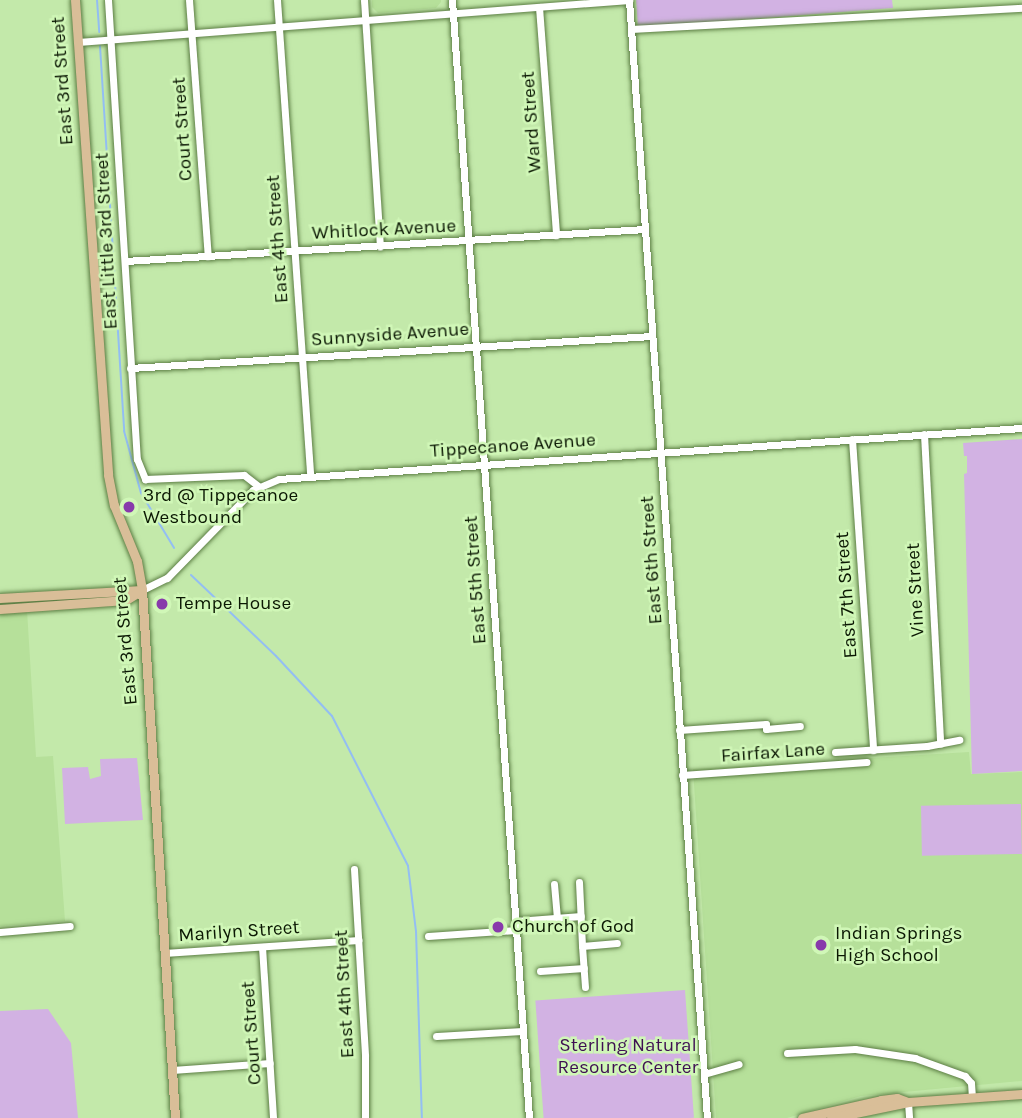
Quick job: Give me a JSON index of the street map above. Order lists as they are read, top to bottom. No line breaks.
{"streets":{"main road":["East 3rd Street"],"street":["Ward Street","Court Street","Whitlock Avenue","East 4th Street","East Little 3rd Street","Sunnyside Avenue","Tippecanoe Avenue","East 6th Street","East 5th Street","Vine Street","East 7th Street","Fairfax Lane","Marilyn Street"]},"crossings":[["East 3rd Street","Tippecanoe Avenue"],["East 3rd Street","Marilyn Street"],["Ward Street","Whitlock Avenue"],["Court Street","Whitlock Avenue"],["Court Street","Marilyn Street"],["Whitlock Avenue","East 4th Street"],["Whitlock Avenue","East Little 3rd Street"],["Whitlock Avenue","East 6th Street"],["Whitlock Avenue","East 5th Street"],["East 4th Street","Sunnyside Avenue"],["East 4th Street","Tippecanoe Avenue"],["East 4th Street","Marilyn Street"],["East Little 3rd Street","Sunnyside Avenue"],["East Little 3rd Street","Tippecanoe Avenue"],["Sunnyside Avenue","East 6th Street"],["Sunnyside Avenue","East 5th Street"],["Tippecanoe Avenue","East 6th Street"],["Tippecanoe Avenue","East 5th Street"],["Tippecanoe Avenue","Vine Street"],["Tippecanoe Avenue","East 7th Street"],["East 6th Street","Fairfax Lane"],["Vine Street","Fairfax Lane"],["East 7th Street","Fairfax Lane"]],"parks":["Sterling Natural Resource Center"],"places":["3rd @ Tippecanoe Westbound","Tempe House","Church of God","Indian Springs High School"]}
